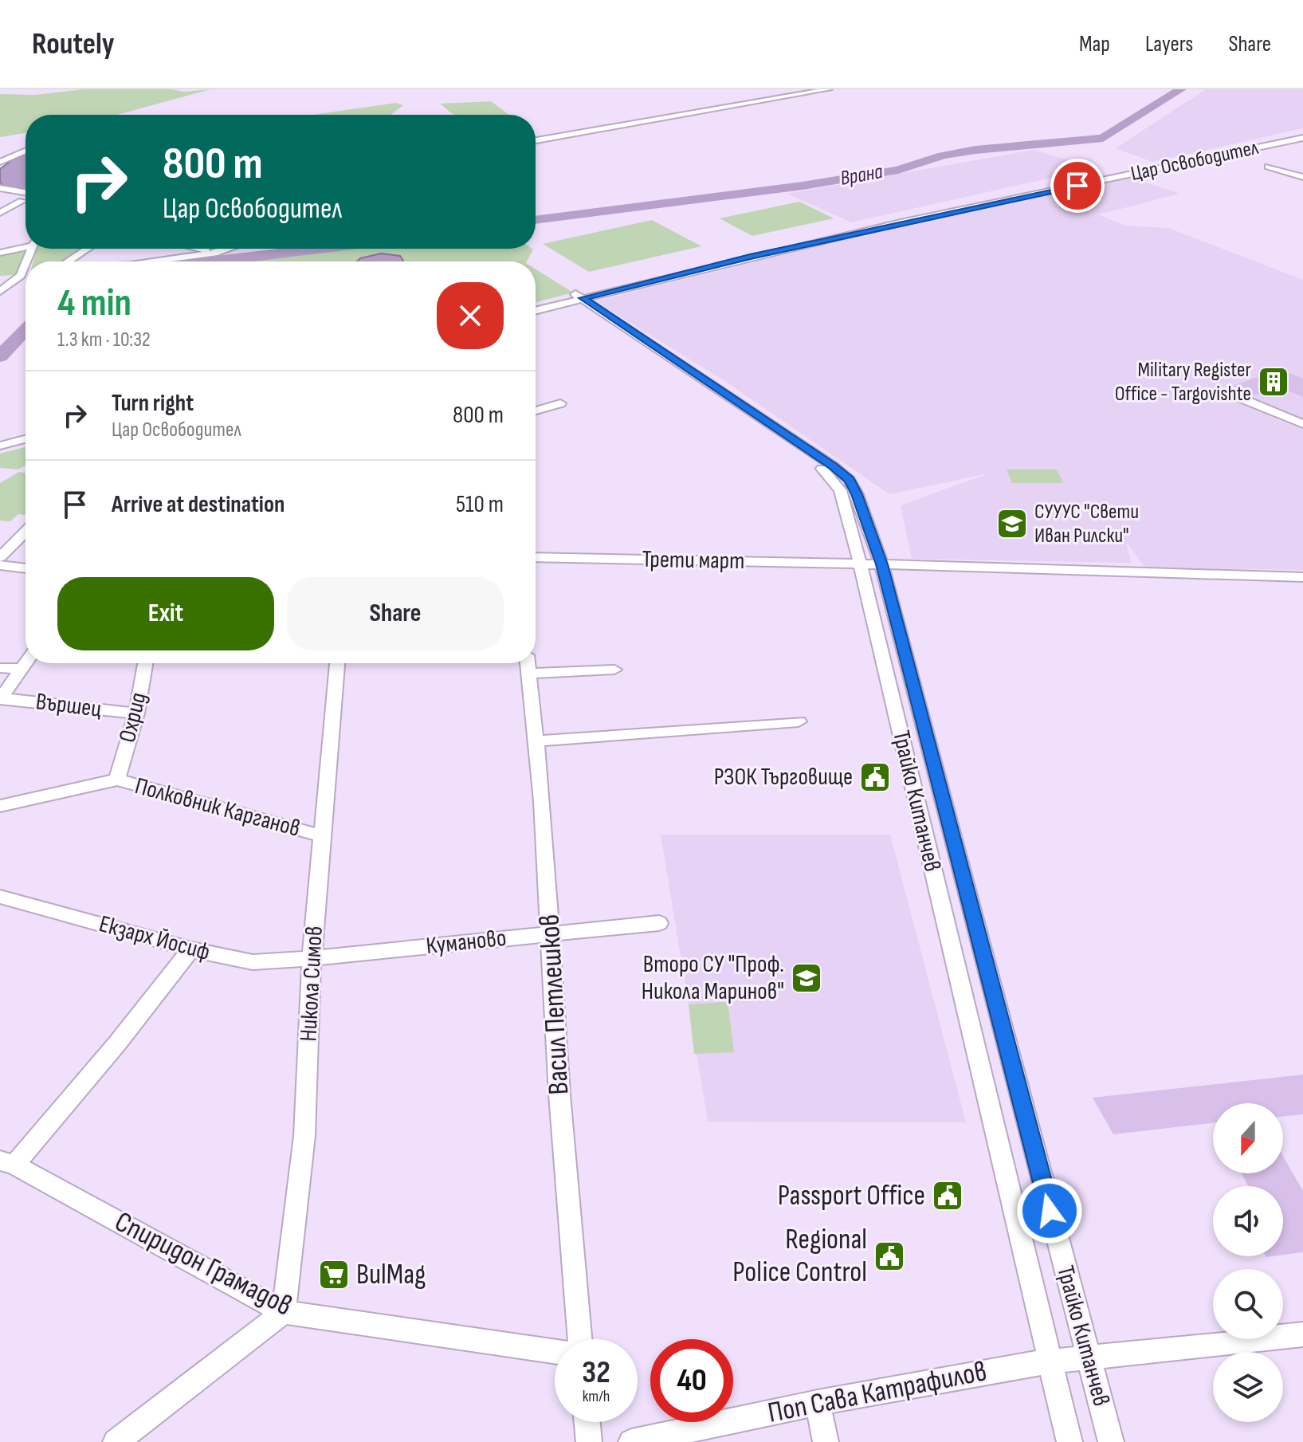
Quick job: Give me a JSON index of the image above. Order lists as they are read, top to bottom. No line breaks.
{"streets":{"street":["Цар Освободител","Трети март","Вършец","Охрид","Трайко Китанчев","Полковник Карганов","Екзарх Йосиф","Куманово","Никола Симов","Васил Петлешков","Спиридон Грамадов","Поп Сава Катрафилов"]},"crossings":[["Цар Освободител","Трайко Китанчев"],["Трети март","Трайко Китанчев"],["Вършец","Охрид"],["Охрид","Полковник Карганов"],["Трайко Китанчев","Поп Сава Катрафилов"],["Полковник Карганов","Никола Симов"],["Екзарх Йосиф","Куманово"],["Екзарх Йосиф","Никола Симов"],["Куманово","Никола Симов"],["Куманово","Васил Петлешков"],["Никола Симов","Спиридон Грамадов"]],"water":["Врана"],"places":{"building":["Military Register Office - Targovishte"],"school or university":["СУУУС \"Свети Иван Рилски\"","Второ СУ \"Проф. Никола Маринов\""],"public building":["РЗОК Търговище","Passport Office","Regional Police Control"],"supermarket":["BulMag"]},"north":"bottom","page":{"header":"Routely","nav":["Map","Layers","Share"],"turn":["800 m","Цар Освободител"],"heading":["4 min","1.3 km · 10:32"],"list":[{"name":"Turn right","note":"Цар Освободител","value":"800 m"},{"name":"Arrive at destination","value":"510 m"}],"buttons":["Exit","Share"],"speed":"32 km/h","limit":"40"}}
